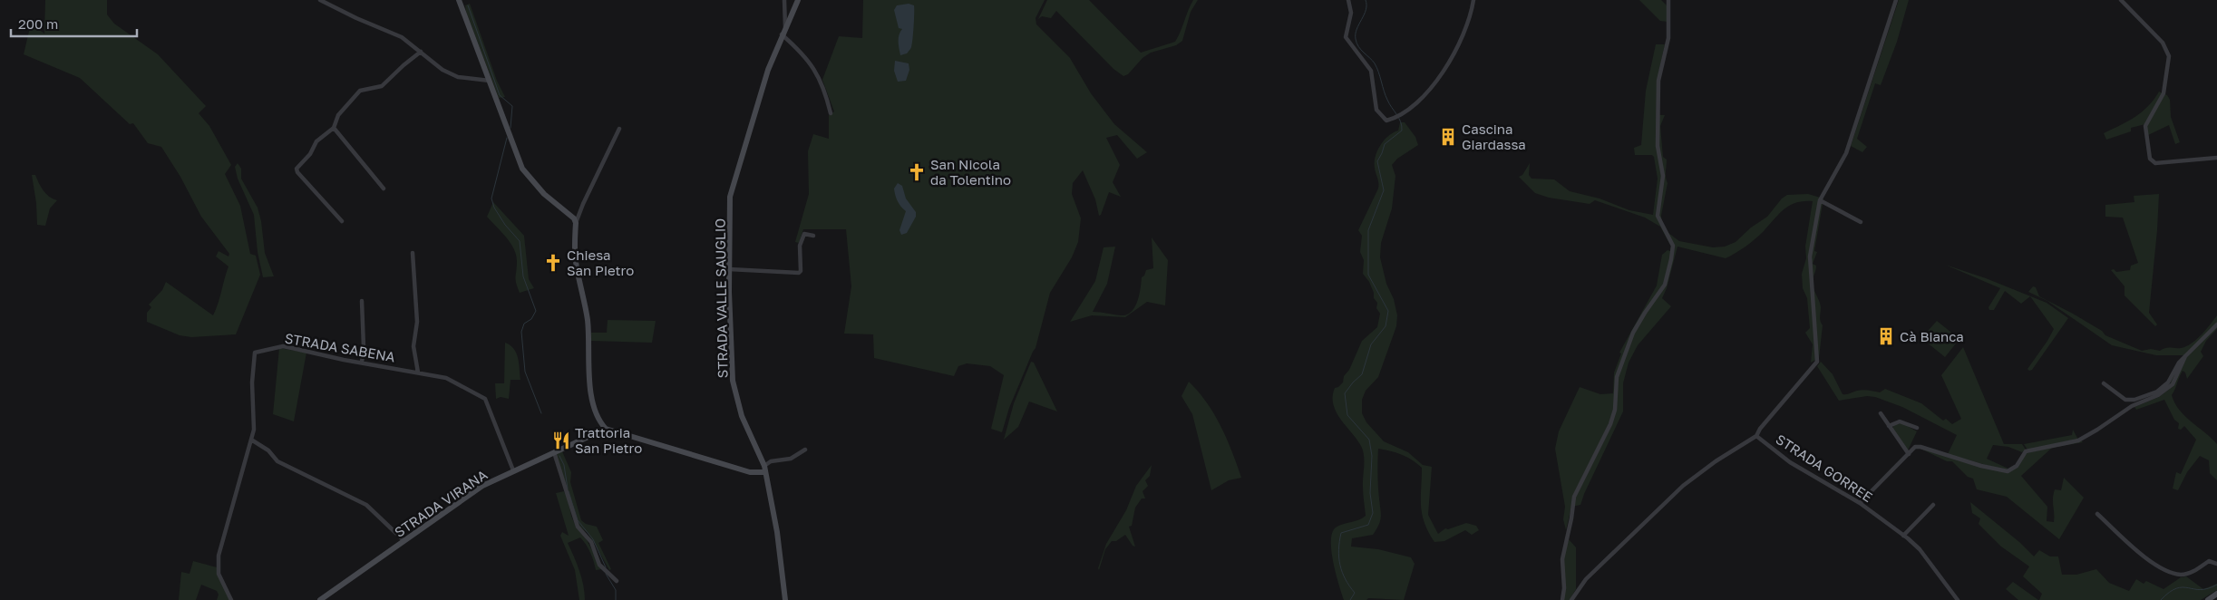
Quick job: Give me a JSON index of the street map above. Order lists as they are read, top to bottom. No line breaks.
{"streets":{"street":["STRADA VALLE SAUGLIO","STRADA SABENA","STRADA GORREE","STRADA VIRANA"]},"crossings":[["STRADA SABENA","STRADA VIRANA"]],"places":{"building":["Cascina Giardassa","Cà Bianca"],"church":["San Nicola da Tolentino","Chiesa San Pietro"],"restaurant":["Trattoria San Pietro"]},"scale_bar":"200 m"}
